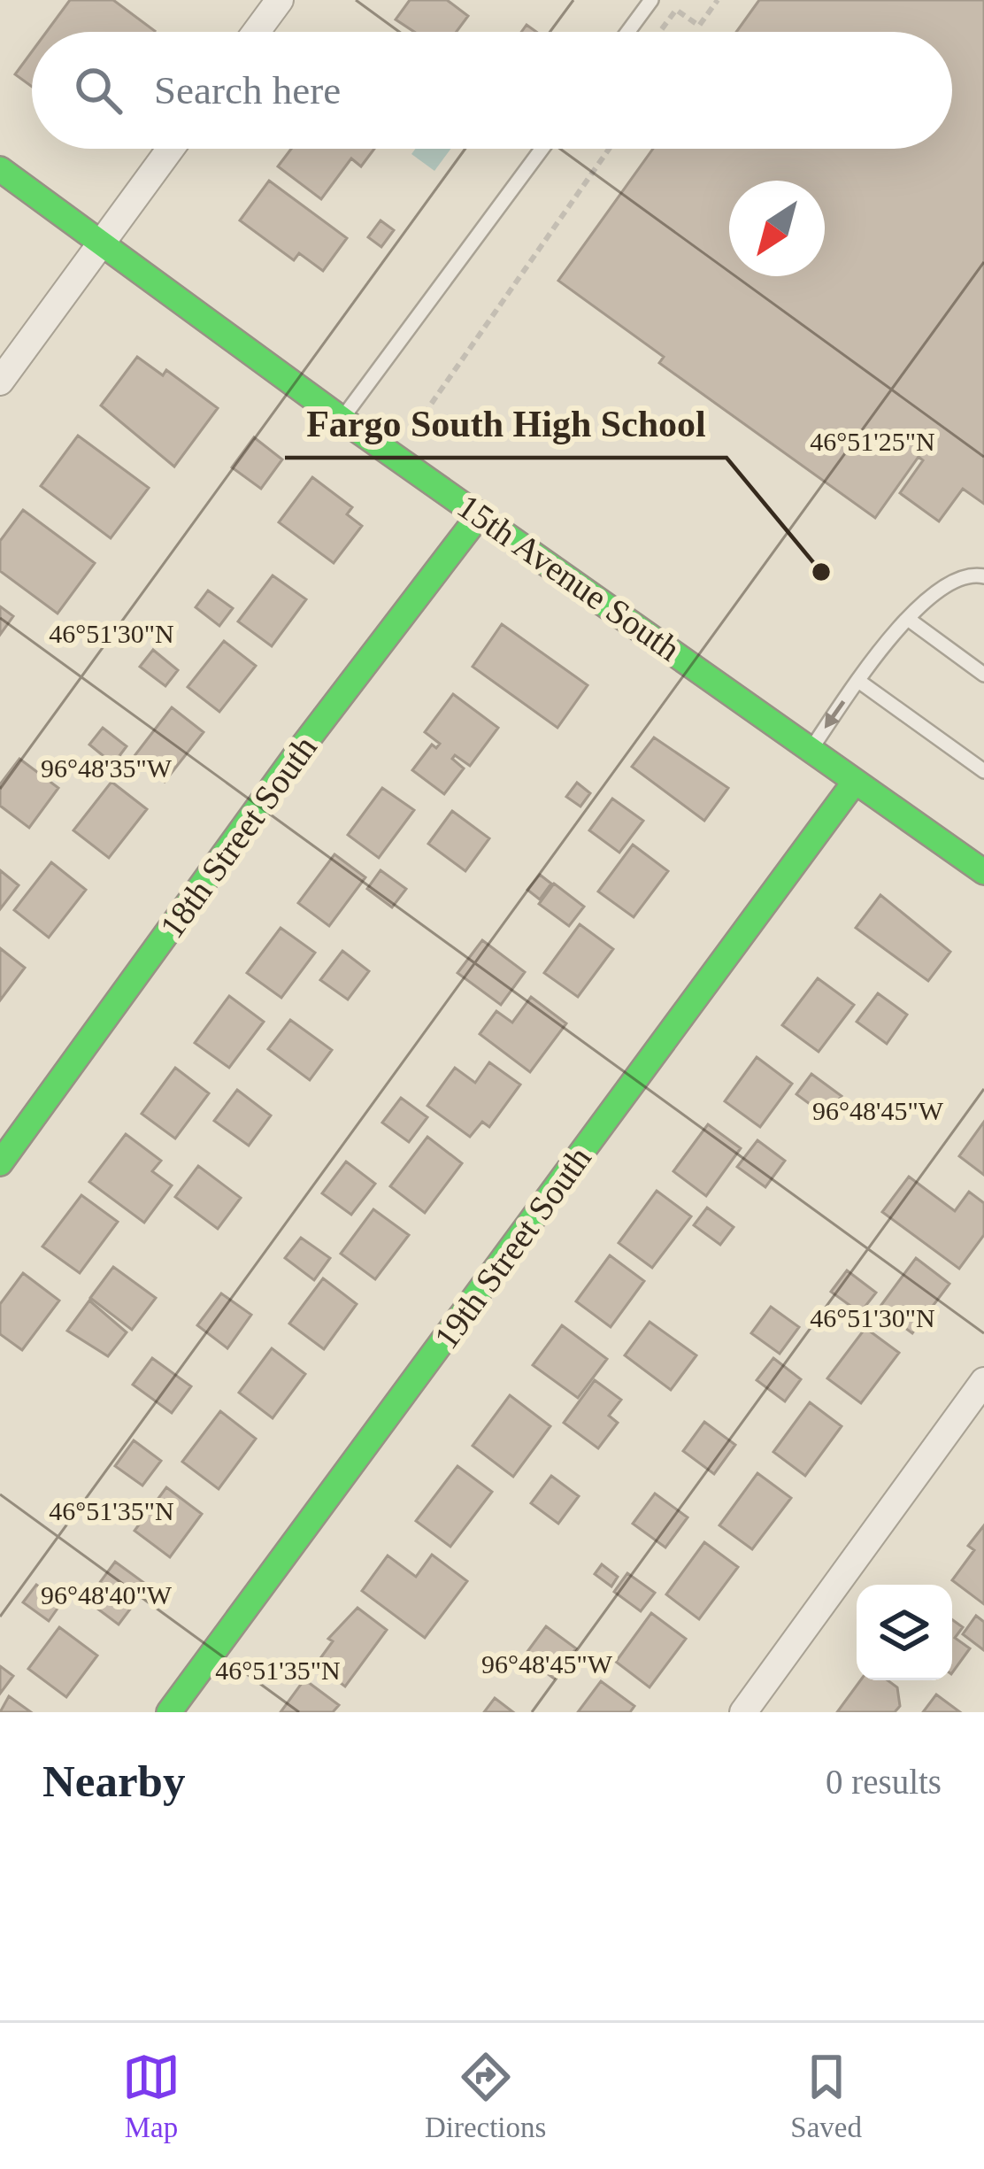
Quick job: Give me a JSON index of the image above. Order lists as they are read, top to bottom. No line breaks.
{"streets":{"street":["15th Avenue South","18th Street South","19th Street South"]},"crossings":[["15th Avenue South","18th Street South"],["15th Avenue South","19th Street South"]],"places":["Fargo South High School"],"north":"bottom left","page":{"search":"Search here","heading":["Nearby","0 results"],"nav":["Map","Directions","Saved"]},"coordinates":["46°51'25\"N","46°51'30\"N","96°48'35\"W","96°48'45\"W","46°51'35\"N","96°48'40\"W"]}
